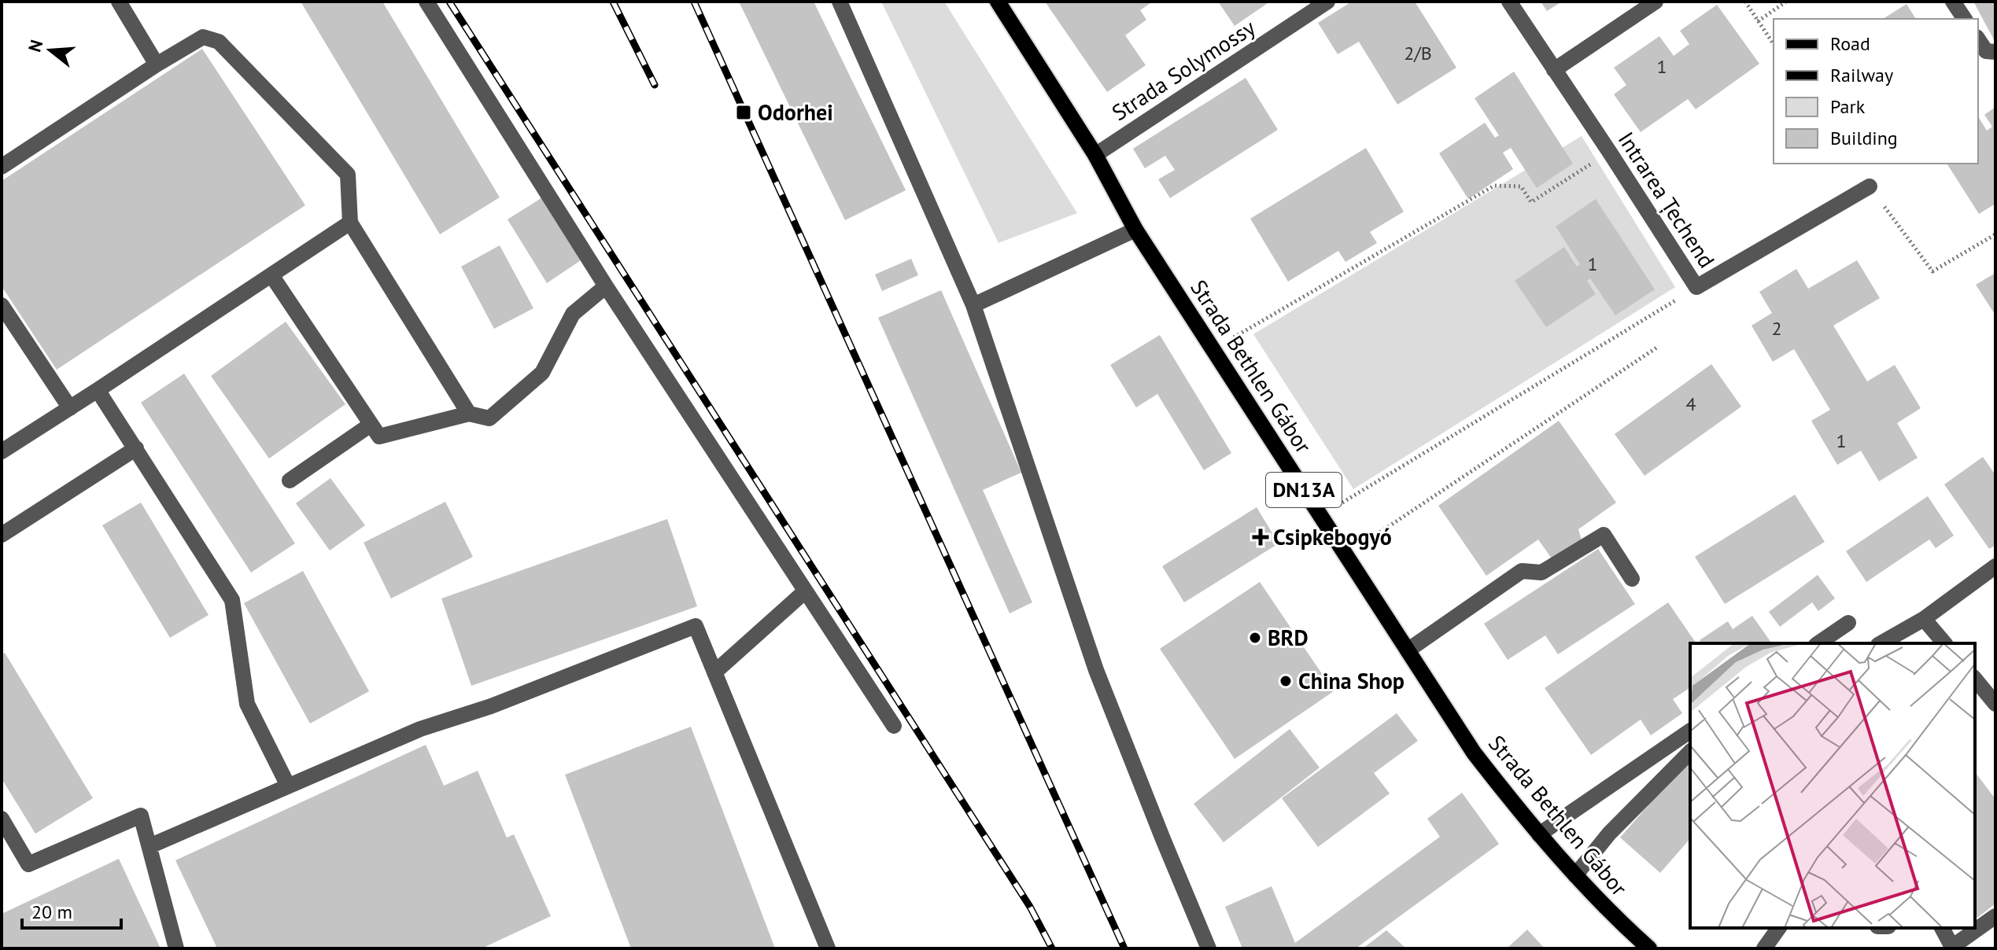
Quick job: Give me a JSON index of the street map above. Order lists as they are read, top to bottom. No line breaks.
{"streets":{"main road":["Strada Bethlen Gábor","DN13A"],"street":["Strada Solymossy","Intrarea Țechend"]},"crossings":[["Strada Solymossy","Strada Bethlen Gábor"]],"places":{"transit":["Odorhei"],"health":["Csipkebogyó"],"other":["BRD","China Shop"]},"house_numbers":["2/B","1","1","2","4","1"],"legend":["Road","Railway","Park","Building"],"scale_bar":"20 m","north":"left"}
